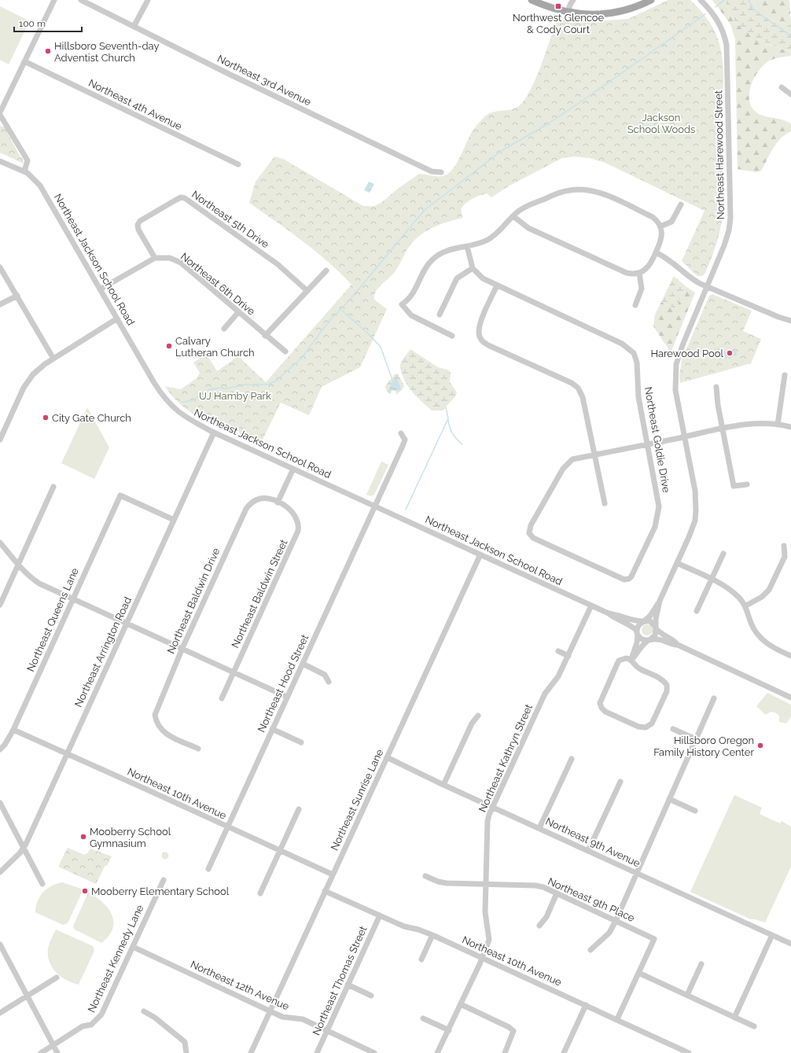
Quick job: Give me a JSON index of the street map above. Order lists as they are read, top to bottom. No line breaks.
{"streets":{"street":["Northeast 3rd Avenue","Northeast 4th Avenue","Northeast Harewood Street","Northeast 5th Drive","Northeast Jackson School Road","Northeast 6th Drive","Northeast Goldie Drive","Northeast Baldwin Street","Northeast Baldwin Drive","Northeast Queens Lane","Northeast Arrington Road","Northeast Hood Street","Northeast Kathryn Street","Northeast 10th Avenue","Northeast Sunrise Lane","Northeast 9th Avenue","Northeast 9th Place","Northeast Kennedy Lane","Northeast Thomas Street","Northeast 12th Avenue"]},"crossings":[["Northeast Harewood Street","Northeast Jackson School Road"],["Northeast 5th Drive","Northeast 6th Drive"],["Northeast Jackson School Road","Northeast Arrington Road"],["Northeast Jackson School Road","Northeast Hood Street"],["Northeast Jackson School Road","Northeast Kathryn Street"],["Northeast Jackson School Road","Northeast Sunrise Lane"],["Northeast Baldwin Street","Northeast Baldwin Drive"],["Northeast Queens Lane","Northeast Arrington Road"],["Northeast Queens Lane","Northeast 10th Avenue"],["Northeast Arrington Road","Northeast 10th Avenue"],["Northeast Hood Street","Northeast 10th Avenue"],["Northeast Kathryn Street","Northeast 10th Avenue"],["Northeast Kathryn Street","Northeast 9th Avenue"],["Northeast Kathryn Street","Northeast 9th Place"],["Northeast 10th Avenue","Northeast Sunrise Lane"],["Northeast 10th Avenue","Northeast Thomas Street"],["Northeast Sunrise Lane","Northeast 9th Avenue"],["Northeast Sunrise Lane","Northeast 12th Avenue"],["Northeast Kennedy Lane","Northeast 12th Avenue"],["Northeast Thomas Street","Northeast 12th Avenue"]],"parks":["Jackson School Woods","UJ Hamby Park"],"places":{"transit":["Northwest Glencoe & Cody Court"],"other":["Hillsboro Seventh-day Adventist Church","Calvary Lutheran Church","Harewood Pool","City Gate Church","Hillsboro Oregon Family History Center","Mooberry School Gymnasium","Mooberry Elementary School"]},"scale_bar":"100 m"}
